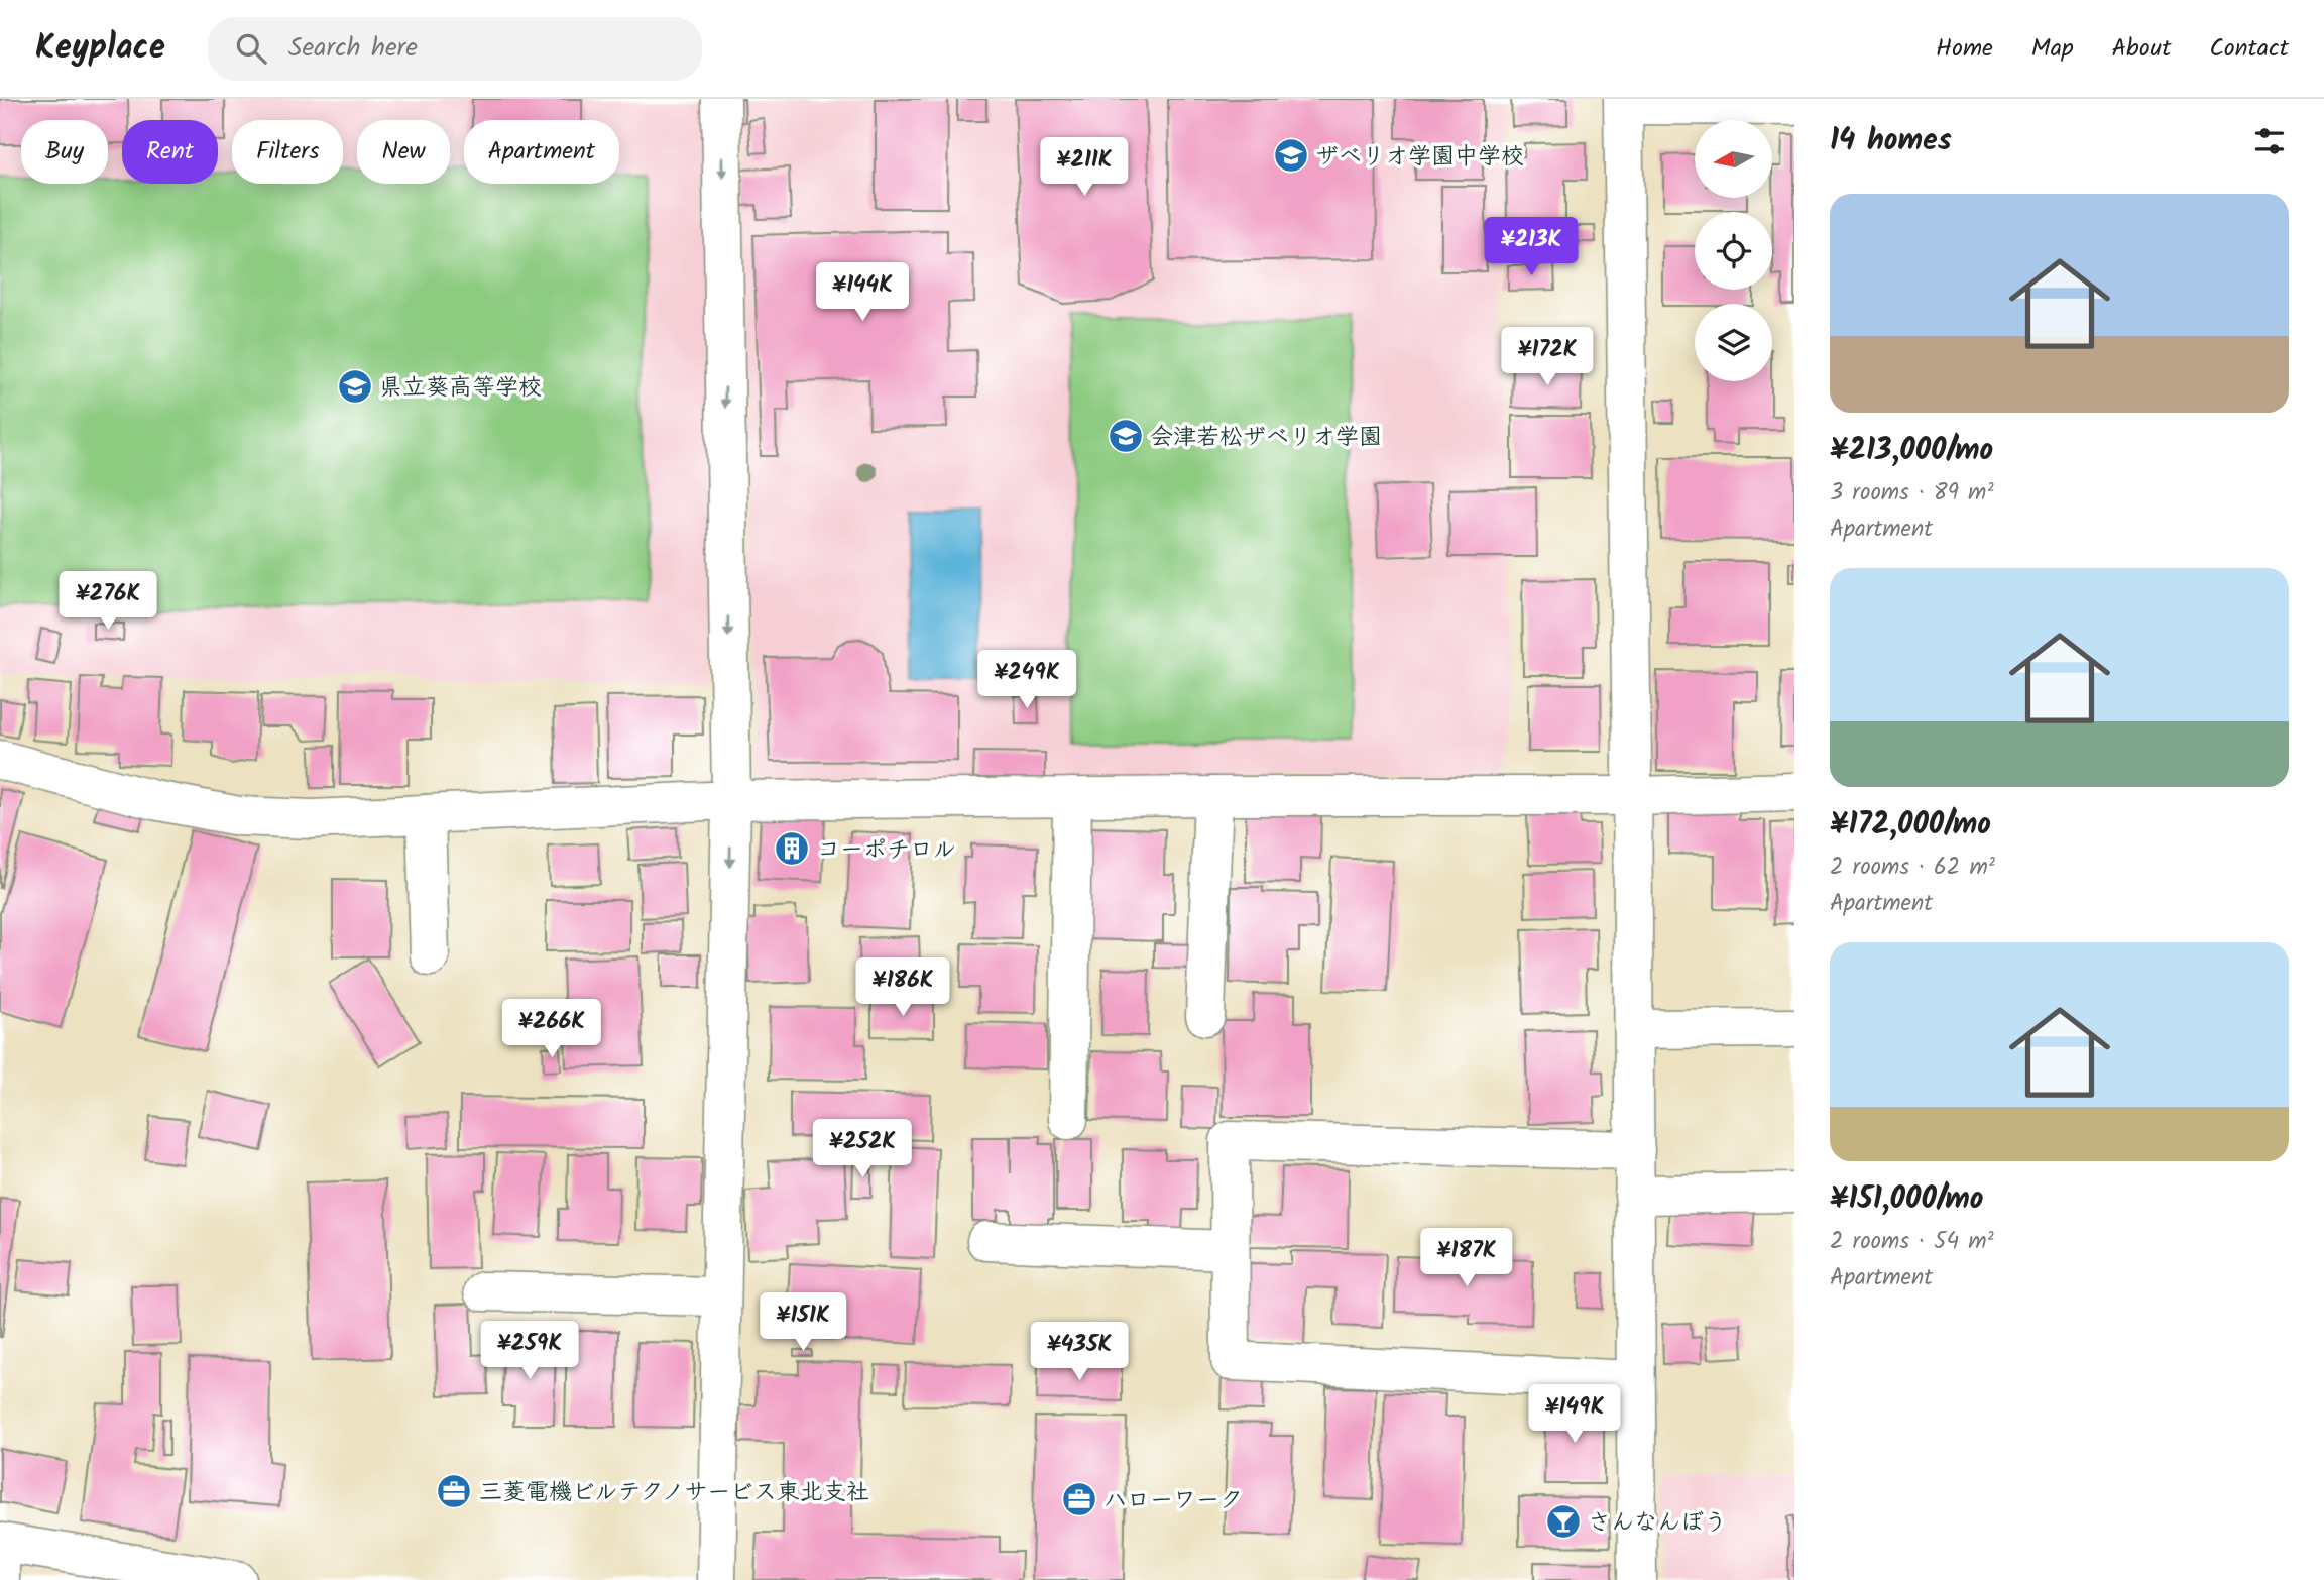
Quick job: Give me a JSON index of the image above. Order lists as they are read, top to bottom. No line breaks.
{"places":{"school or university":["ザベリオ学園中学校","県立葵高等学校","会津若松ザベリオ学園"],"building":["コーポチロル"],"office":["三菱電機ビルテクノサービス東北支社","ハローワーク"],"bar":["さんなんぼう"]},"north":"left","page":{"header":"Keyplace","search":"Search here","nav":["Home","Map","About","Contact"],"heading":"14 homes","chip":["Buy","Rent","Filters","New","Apartment"],"price":["¥211K","¥213K","¥144K","¥172K","¥276K","¥249K","¥186K","¥266K","¥252K","¥187K","¥151K","¥259K","¥435K","¥149K"],"list":[{"name":"¥213,000/mo","note":"3 rooms · 89 m² · Apartment"},{"name":"¥172,000/mo","note":"2 rooms · 62 m² · Apartment"},{"name":"¥151,000/mo","note":"2 rooms · 54 m² · Apartment"}]}}
